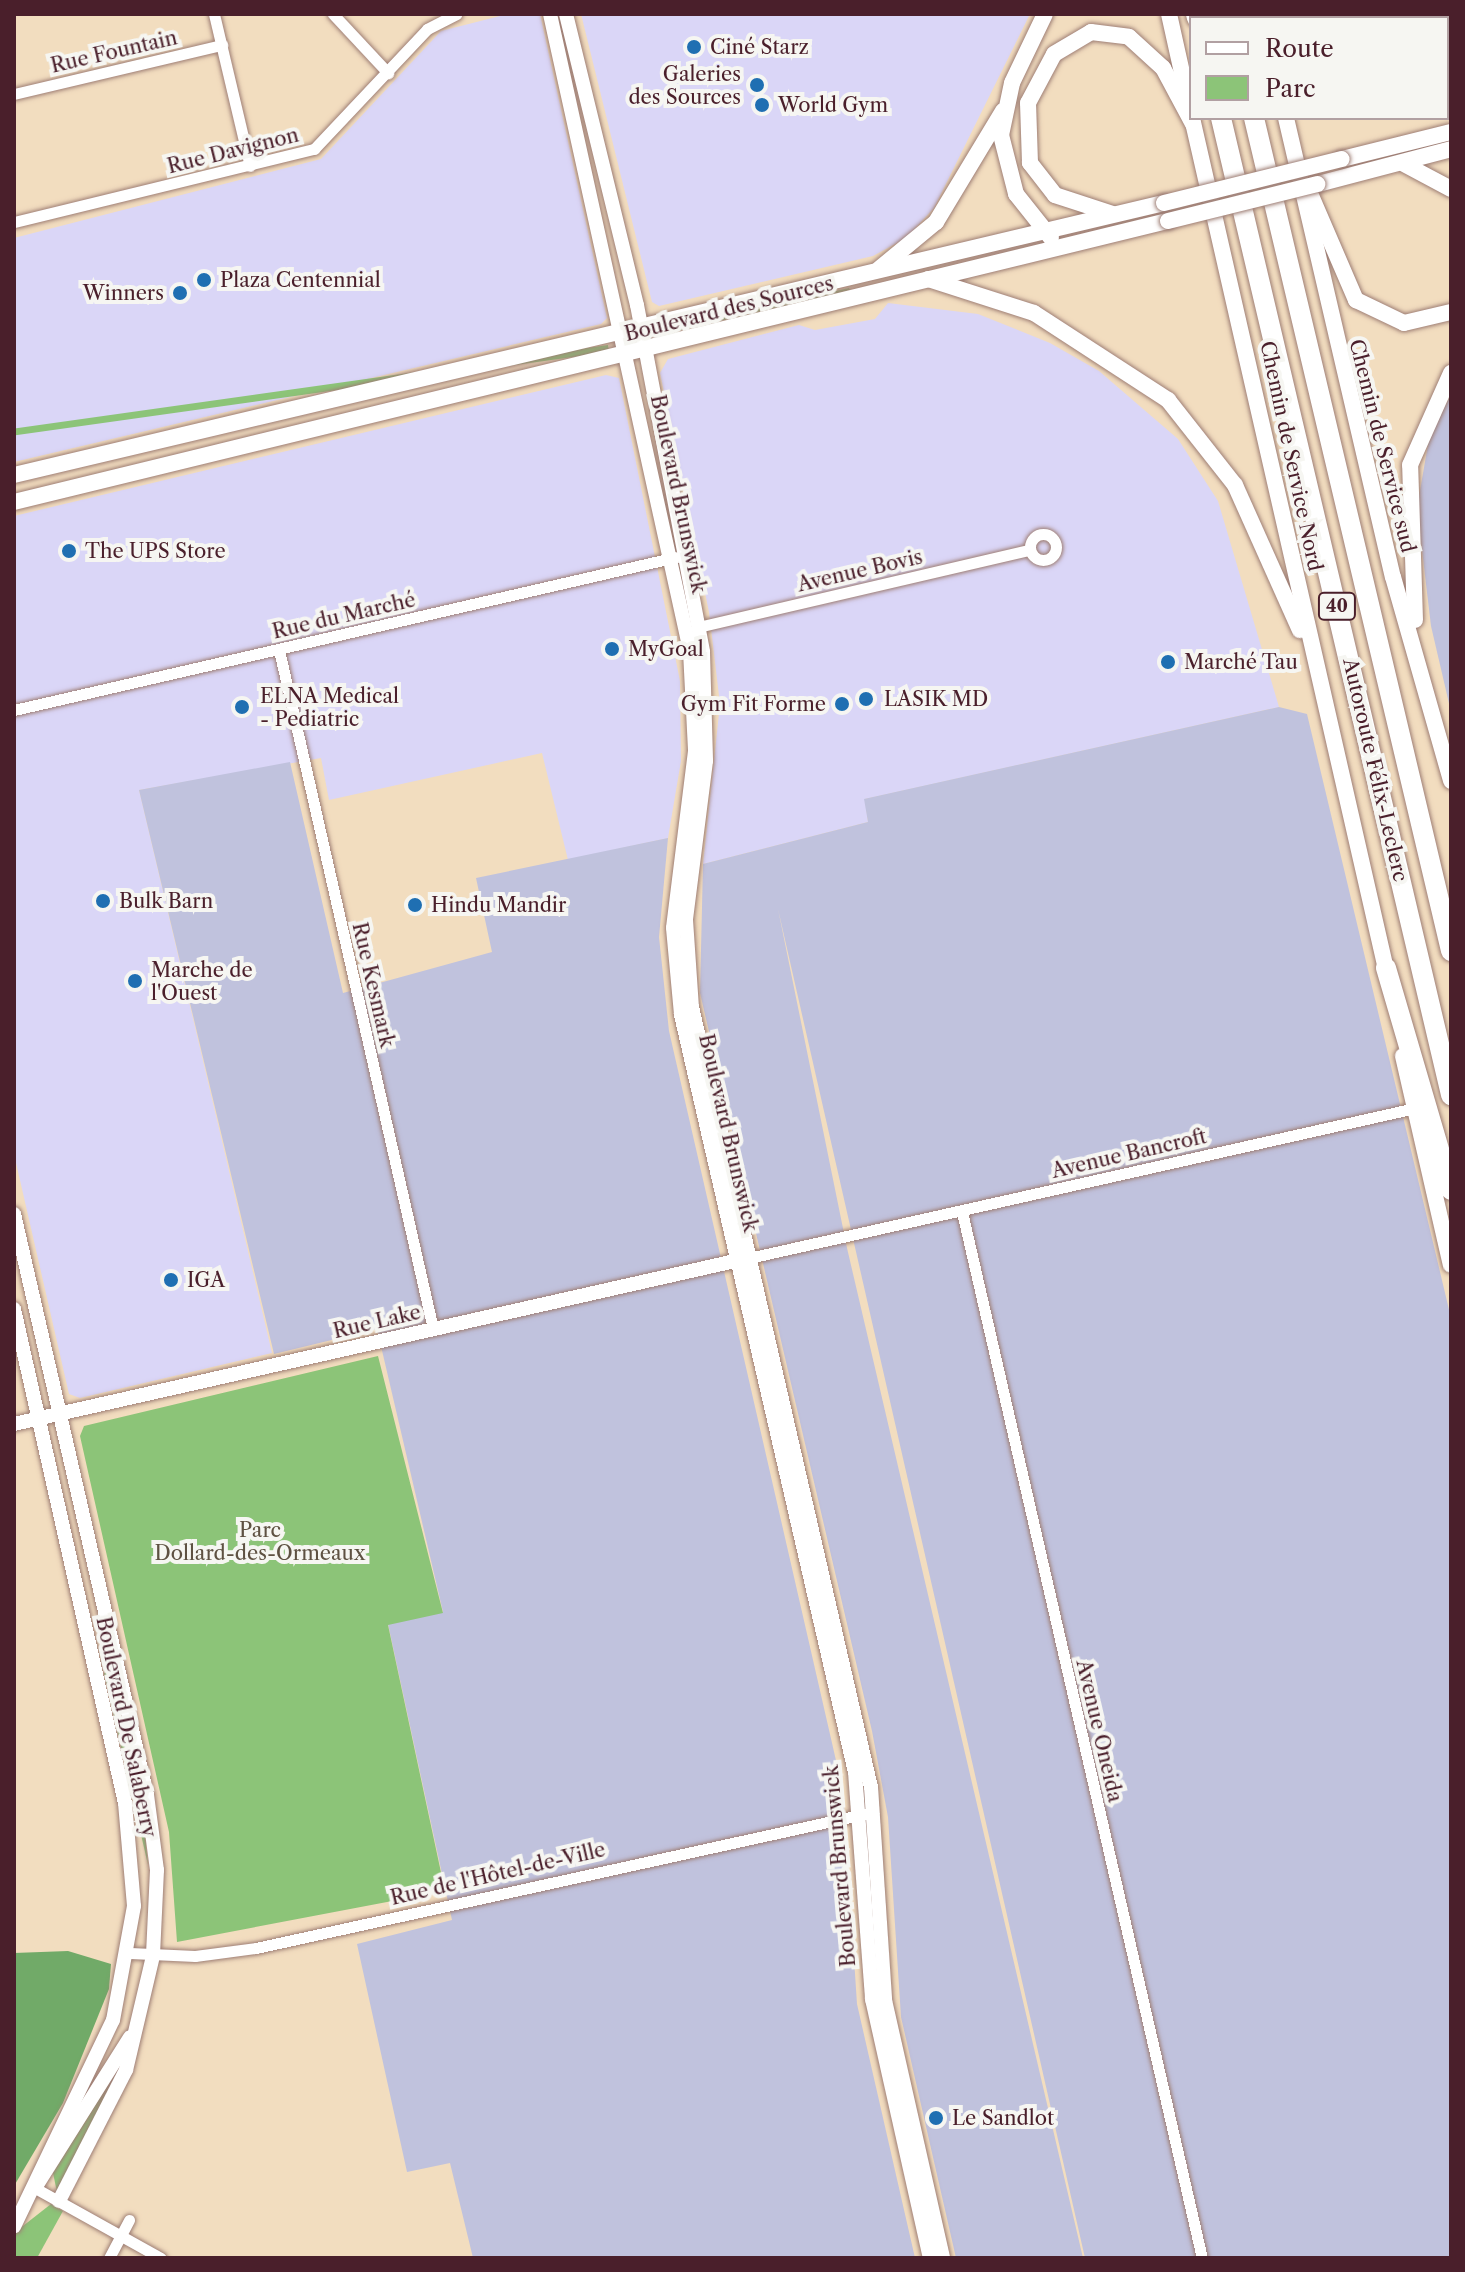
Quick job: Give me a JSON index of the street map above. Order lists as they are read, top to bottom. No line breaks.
{"streets":{"highway":["40","Autoroute Félix-Leclerc"],"main road":["Boulevard des Sources","Chemin de Service sud","Chemin de Service Nord"],"street":["Rue Fountain","Rue Davignon","Boulevard Brunswick","Avenue Bovis","Rue du Marché","Rue Kesmark","Avenue Bancroft","Rue Lake","Boulevard De Salaberry","Avenue Oneida","Rue de l'Hôtel-de-Ville"]},"crossings":[["Boulevard des Sources","Boulevard Brunswick"],["Chemin de Service Nord","Avenue Bancroft"],["Boulevard Brunswick","Avenue Bovis"],["Boulevard Brunswick","Rue du Marché"],["Boulevard Brunswick","Avenue Bancroft"],["Boulevard Brunswick","Rue Lake"],["Boulevard Brunswick","Rue de l'Hôtel-de-Ville"],["Rue du Marché","Rue Kesmark"],["Rue Kesmark","Rue Lake"],["Avenue Bancroft","Rue Lake"],["Avenue Bancroft","Avenue Oneida"],["Rue Lake","Boulevard De Salaberry"],["Boulevard De Salaberry","Rue de l'Hôtel-de-Ville"]],"parks":["Parc Dollard-des-Ormeaux"],"places":["Ciné Starz","Galeries des Sources","World Gym","Plaza Centennial","Winners","The UPS Store","MyGoal","Marché Tau","LASIK MD","Gym Fit Forme","ELNA Medical - Pediatric","Bulk Barn","Hindu Mandir","Marche de l'Ouest","IGA","Le Sandlot"],"legend":["Route","Parc"]}
